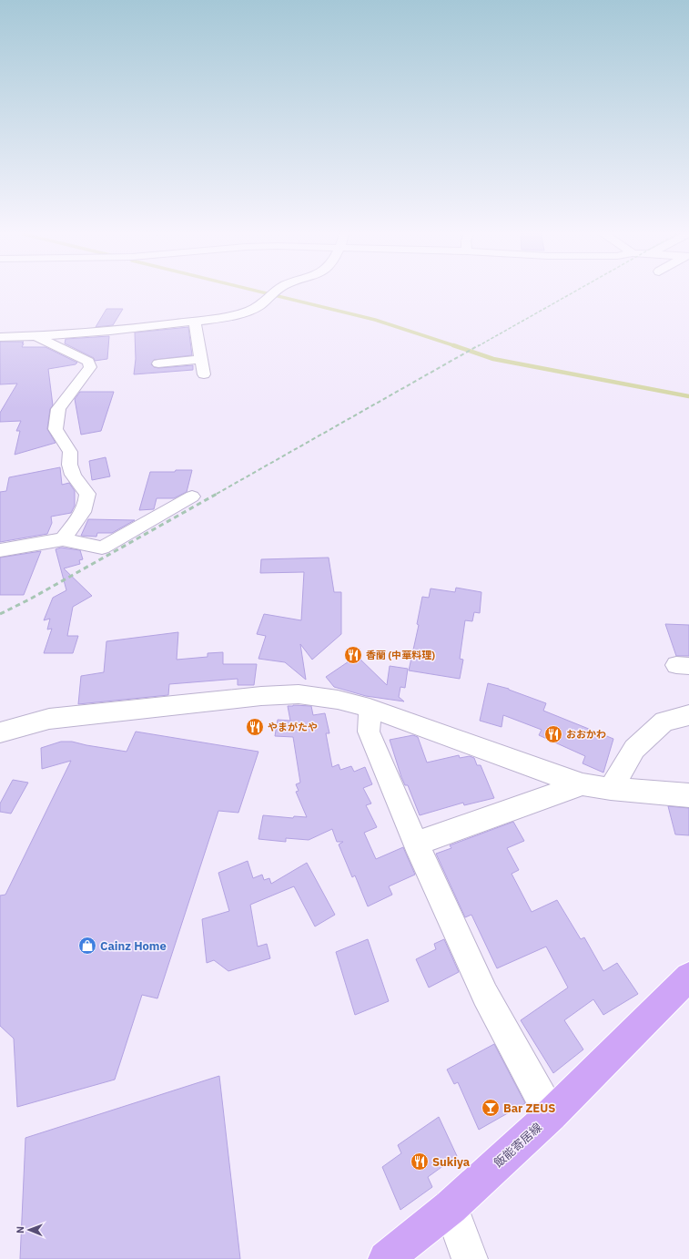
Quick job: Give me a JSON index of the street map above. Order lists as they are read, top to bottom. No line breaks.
{"streets":{"main road":["飯能寄居線"]},"places":{"restaurant":["香蘭 (中華料理)","やまがたや","おおかわ","Sukiya"],"shop":["Cainz Home"],"bar":["Bar ZEUS"]},"north":"left"}
